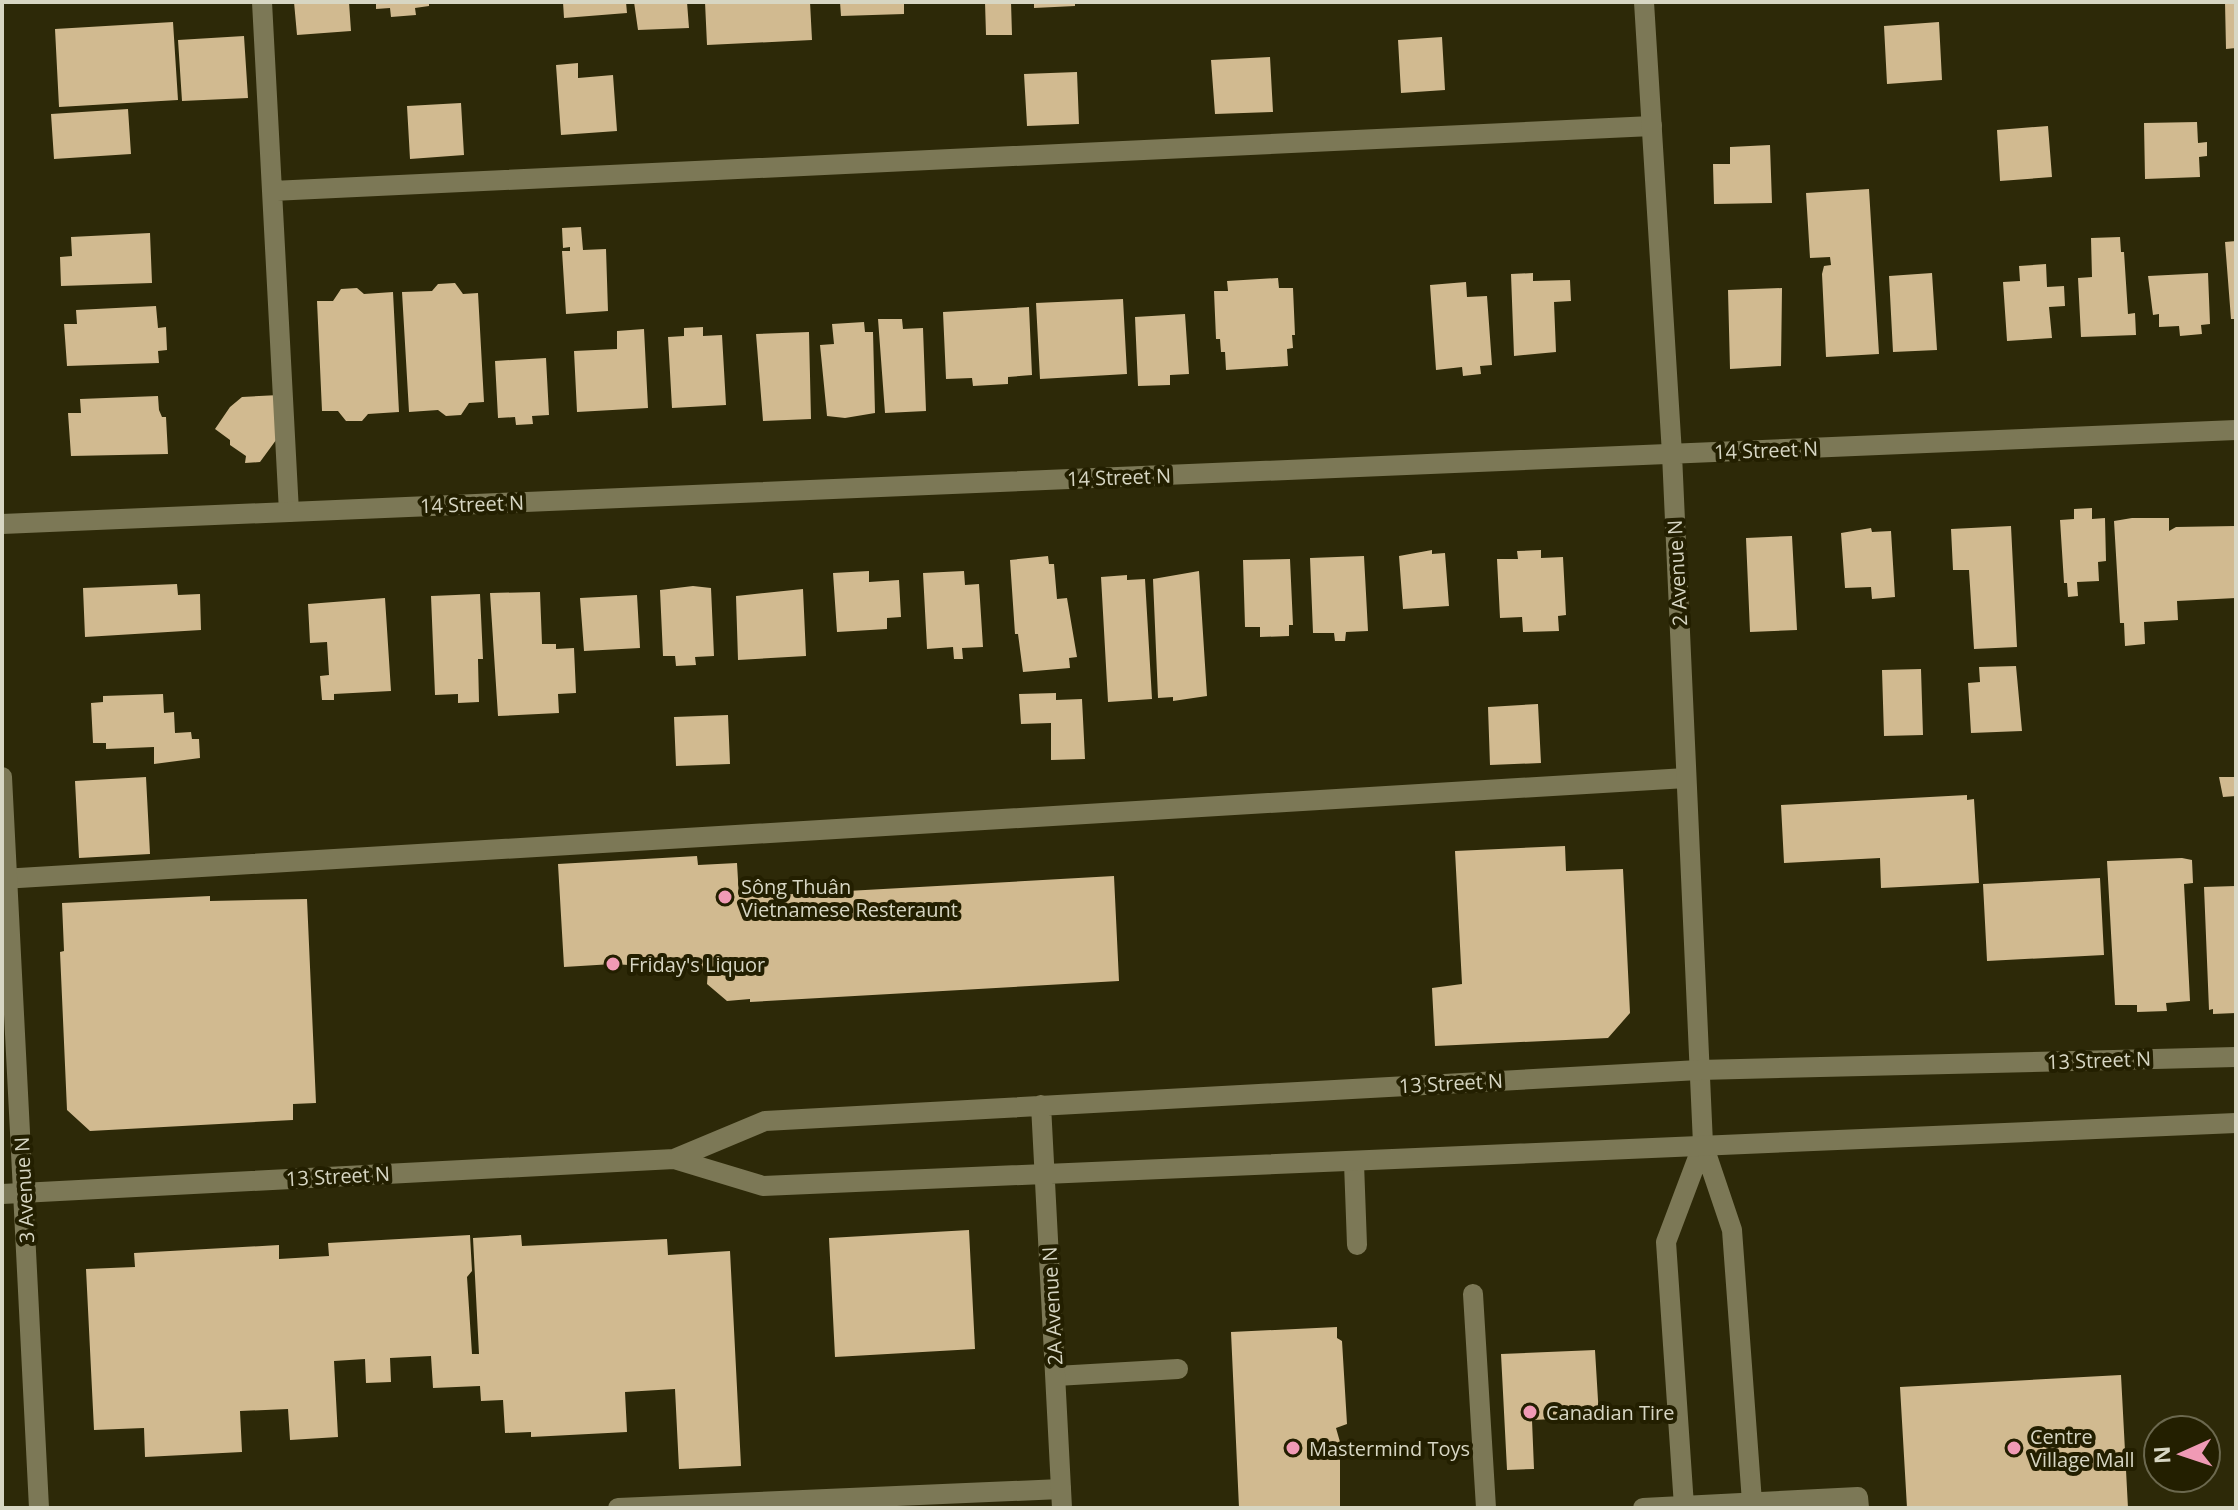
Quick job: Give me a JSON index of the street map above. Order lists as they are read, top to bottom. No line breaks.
{"streets":{"street":["14 Street N","2 Avenue N","13 Street N","3 Avenue N","2A Avenue N"]},"crossings":[["14 Street N","2 Avenue N"],["2 Avenue N","13 Street N"],["13 Street N","3 Avenue N"],["13 Street N","2A Avenue N"]],"places":["Sông Thuân Vietnamese Resteraunt","Friday's Liquor","Canadian Tire","Mastermind Toys","Centre Village Mall"],"north":"left"}
